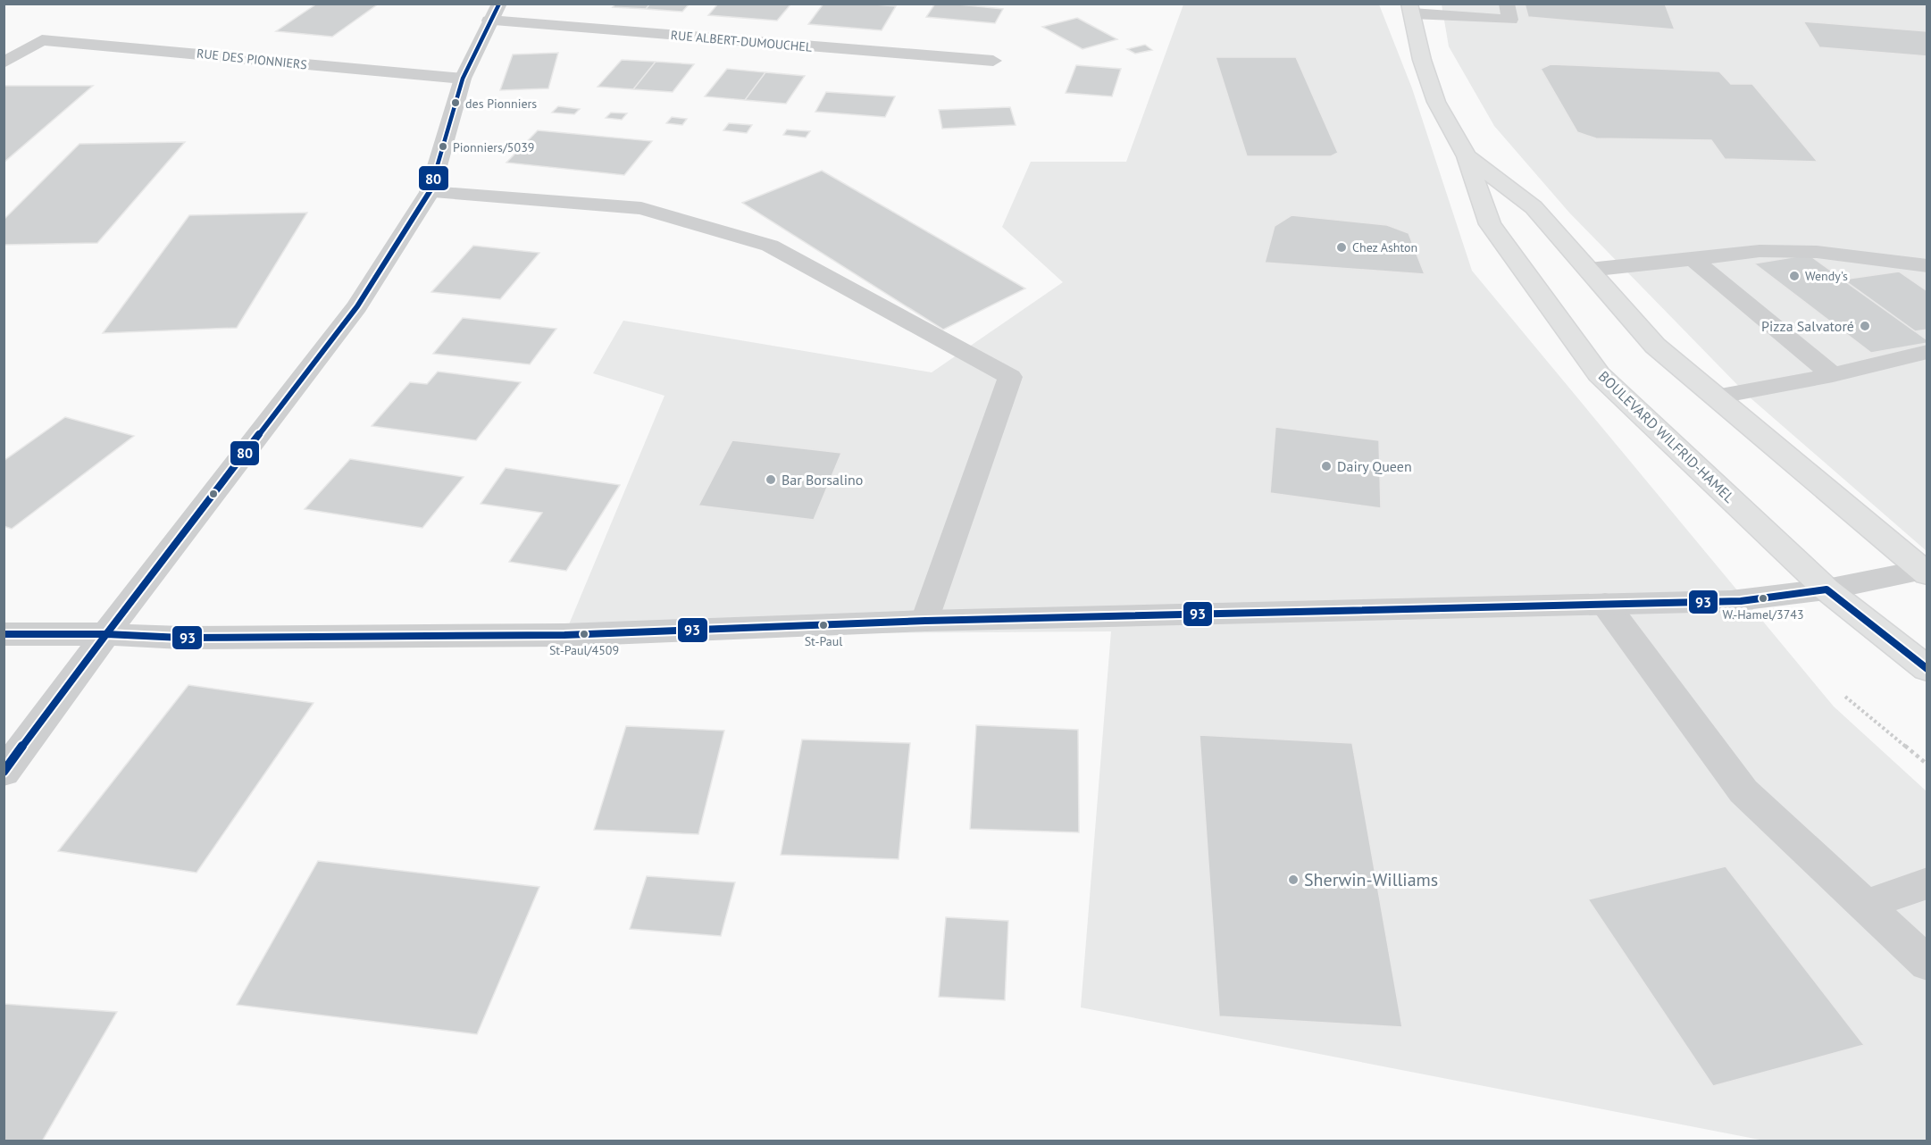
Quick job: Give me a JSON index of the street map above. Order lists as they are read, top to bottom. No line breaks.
{"streets":{"main road":["BOULEVARD WILFRID-HAMEL"],"street":["RUE ALBERT-DUMOUCHEL","RUE DES PIONNIERS"]},"places":["des Pionniers","Pionniers/5039","Chez Ashton","Wendy's","Pizza Salvatoré","Dairy Queen","Bar Borsalino","W.-Hamel/3743","St-Paul","St-Paul/4509","Sherwin-Williams"],"lines":["transit line 80","transit line 93"]}
